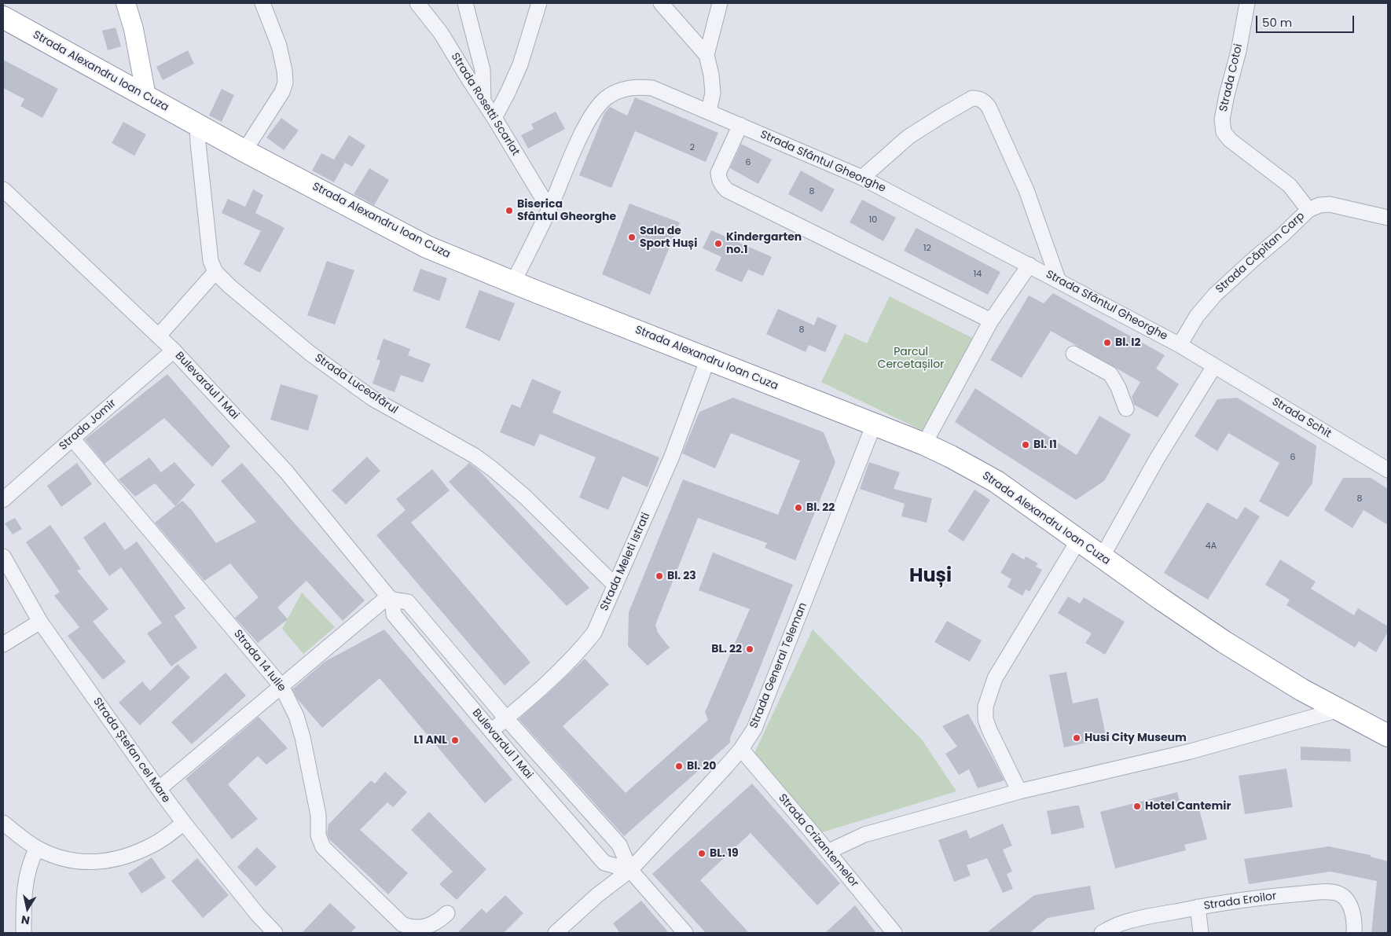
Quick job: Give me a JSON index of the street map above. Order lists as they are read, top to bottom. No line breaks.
{"streets":{"highway":["Strada Alexandru Ioan Cuza"],"street":["Strada Cotoi","Strada Rosetti Scarlat","Strada Sfântul Gheorghe","Strada Căpitan Carp","Strada Luceafărul","Bulevardul 1 Mai","Strada Schit","Strada Jomir","Strada Meleti Istrati","Strada 14 Iulie","Strada General Teleman","Strada Ștefan cel Mare","Strada Crizantemelor","Strada Eroilor"]},"crossings":[["Strada Alexandru Ioan Cuza","Strada Sfântul Gheorghe"],["Strada Alexandru Ioan Cuza","Strada Luceafărul"],["Strada Alexandru Ioan Cuza","Strada Meleti Istrati"],["Strada Alexandru Ioan Cuza","Strada General Teleman"],["Strada Cotoi","Strada Căpitan Carp"],["Strada Rosetti Scarlat","Strada Sfântul Gheorghe"],["Strada Sfântul Gheorghe","Strada Căpitan Carp"],["Strada Sfântul Gheorghe","Strada Schit"],["Strada Luceafărul","Strada Meleti Istrati"],["Bulevardul 1 Mai","Strada Jomir"],["Bulevardul 1 Mai","Strada Meleti Istrati"],["Bulevardul 1 Mai","Strada General Teleman"],["Strada Jomir","Strada 14 Iulie"],["Strada General Teleman","Strada Crizantemelor"]],"districts":["Huși"],"parks":["Parcul Cercetașilor"],"places":["Biserica Sfântul Gheorghe","Sala de Sport Huși","Kindergarten no.1","Bl. I2","Bl. I1","Bl. 22","Bl. 23","BL. 22","Husi City Museum","L1 ANL","Bl. 20","Hotel Cantemir","BL. 19"],"house_numbers":["2","6","8","10","12","14","8","6","8","4A"],"scale_bar":"50 m","north":"bottom"}
